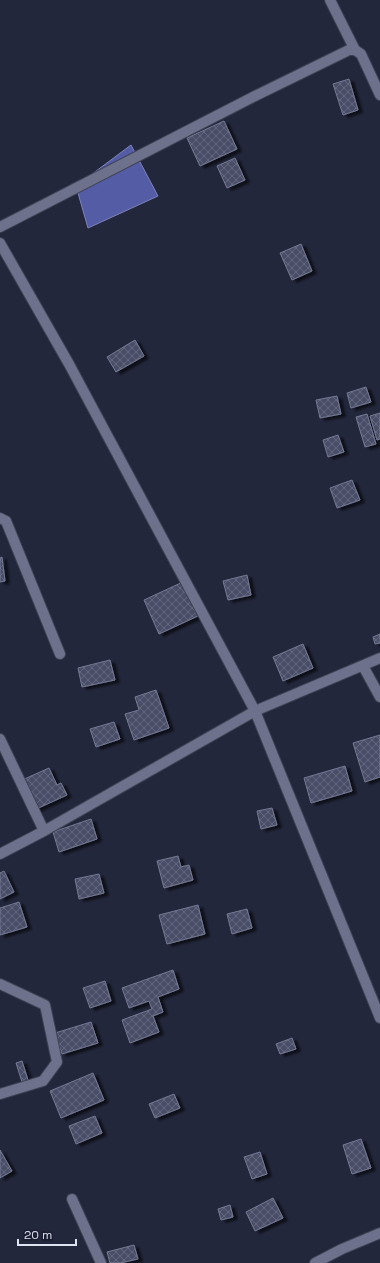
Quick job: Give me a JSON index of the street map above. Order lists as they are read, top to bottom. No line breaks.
{"scale_bar":"20 m"}
